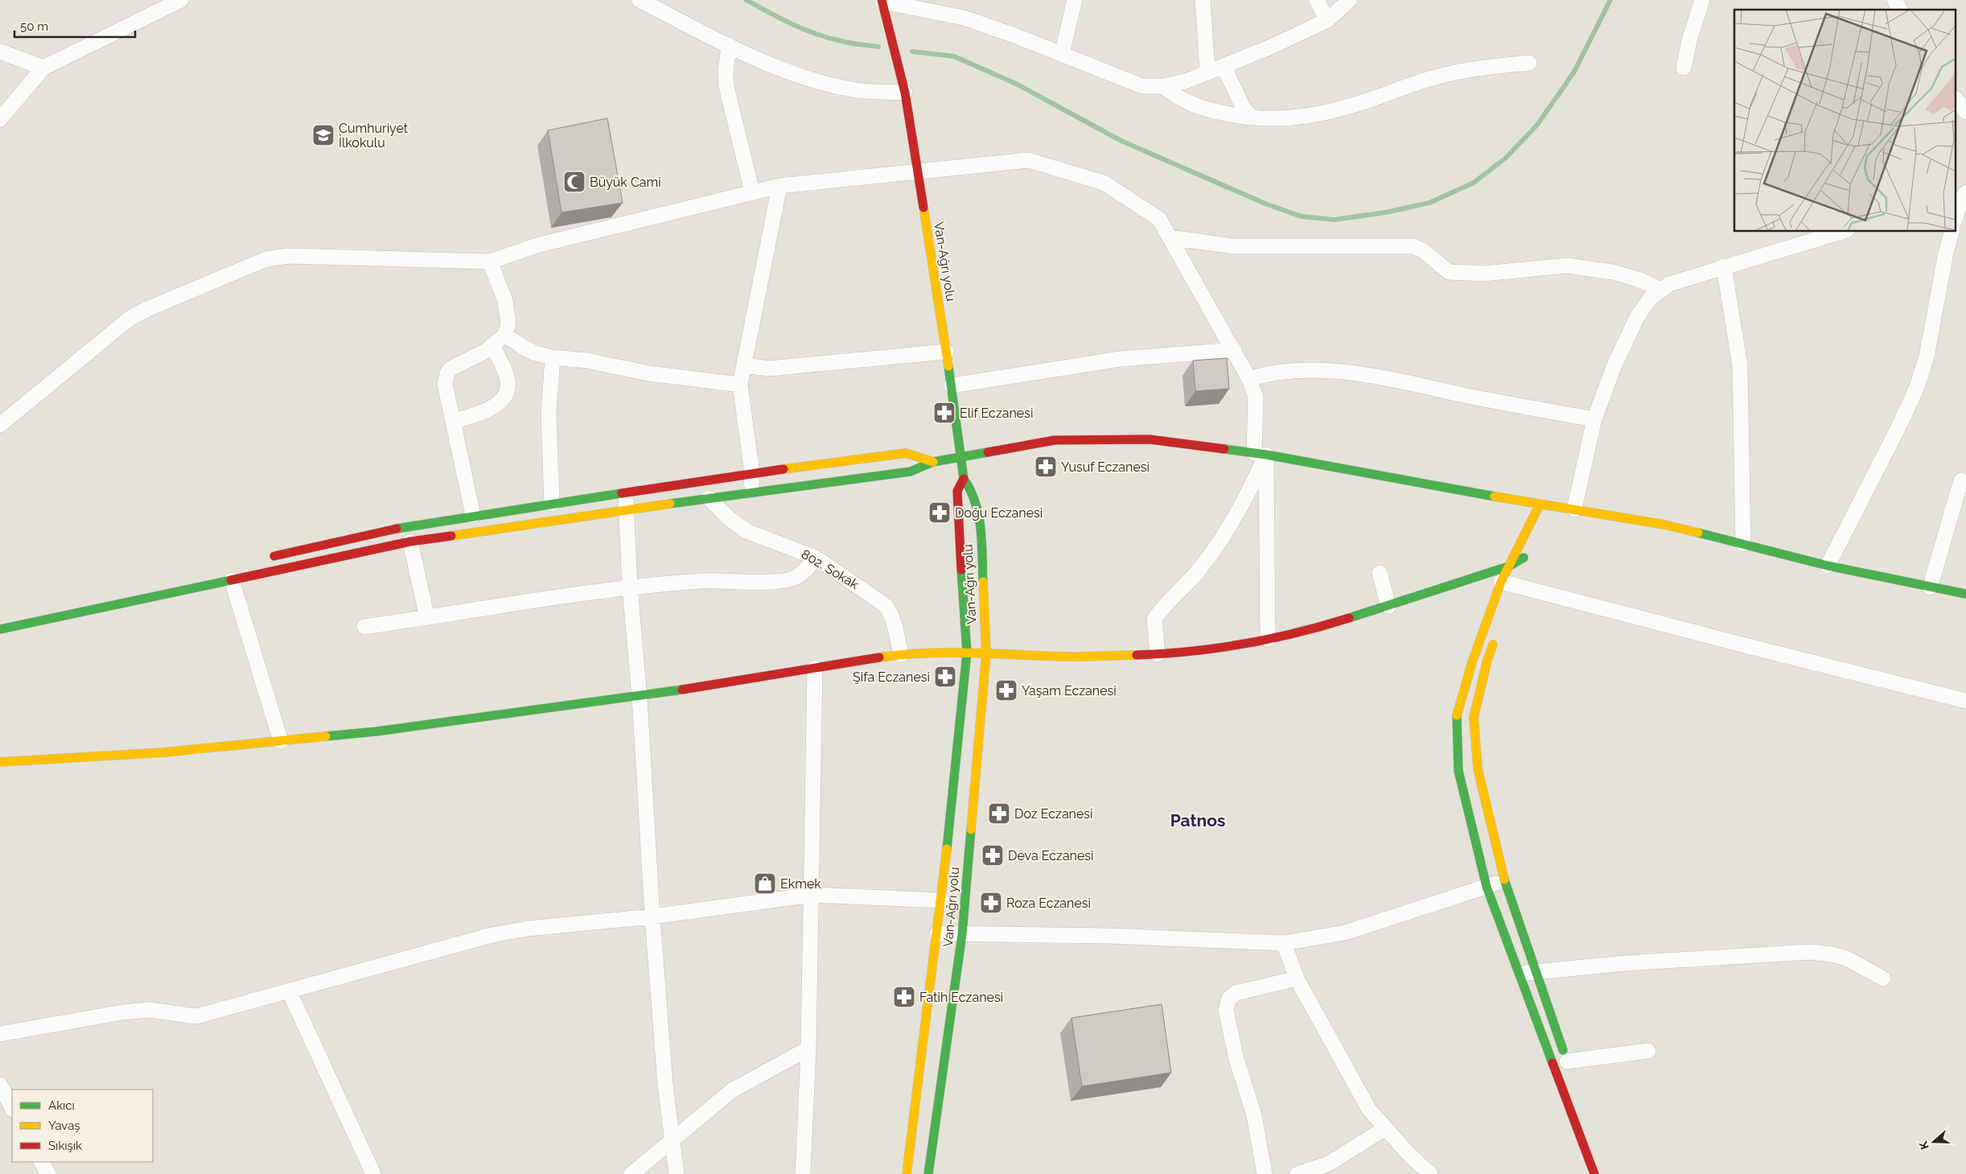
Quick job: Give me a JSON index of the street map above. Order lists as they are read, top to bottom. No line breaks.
{"streets":{"main road":["Van-Ağrı yolu"],"street":["802. Sokak"]},"districts":["Patnos"],"places":{"school or university":["Cumhuriyet İlkokulu"],"mosque":["Büyük Cami"],"pharmacy":["Elif Eczanesi","Yusuf Eczanesi","Doğu Eczanesi","Şifa Eczanesi","Yaşam Eczanesi","Doz Eczanesi","Deva Eczanesi","Roza Eczanesi","Fatih Eczanesi"],"shop":["Ekmek"]},"legend":["Akıcı","Yavaş","Sıkışık"],"scale_bar":"50 m","north":"left"}
